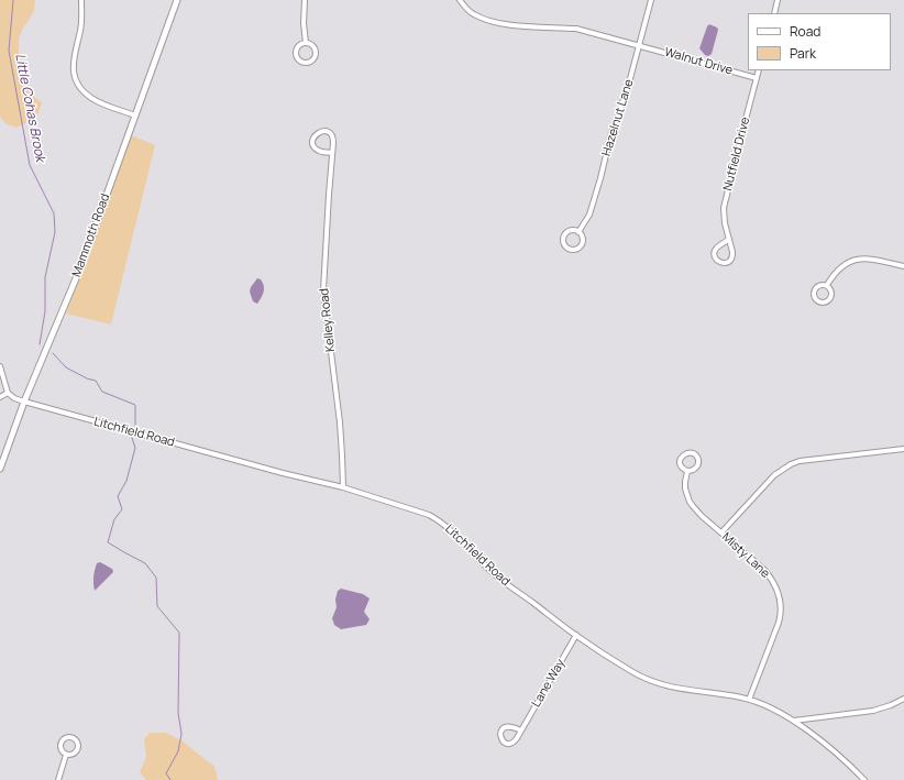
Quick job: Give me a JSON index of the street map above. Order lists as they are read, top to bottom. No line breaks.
{"streets":{"main road":["Mammoth Road"],"street":["Walnut Drive","Hazelnut Lane","Nutfield Drive","Kelley Road","Litchfield Road","Misty Lane","Lane Way"]},"crossings":[["Walnut Drive","Hazelnut Lane"],["Walnut Drive","Nutfield Drive"],["Mammoth Road","Litchfield Road"],["Kelley Road","Litchfield Road"],["Litchfield Road","Misty Lane"],["Litchfield Road","Lane Way"]],"water":["Little Cohas Brook"],"legend":["Road","Park"]}
